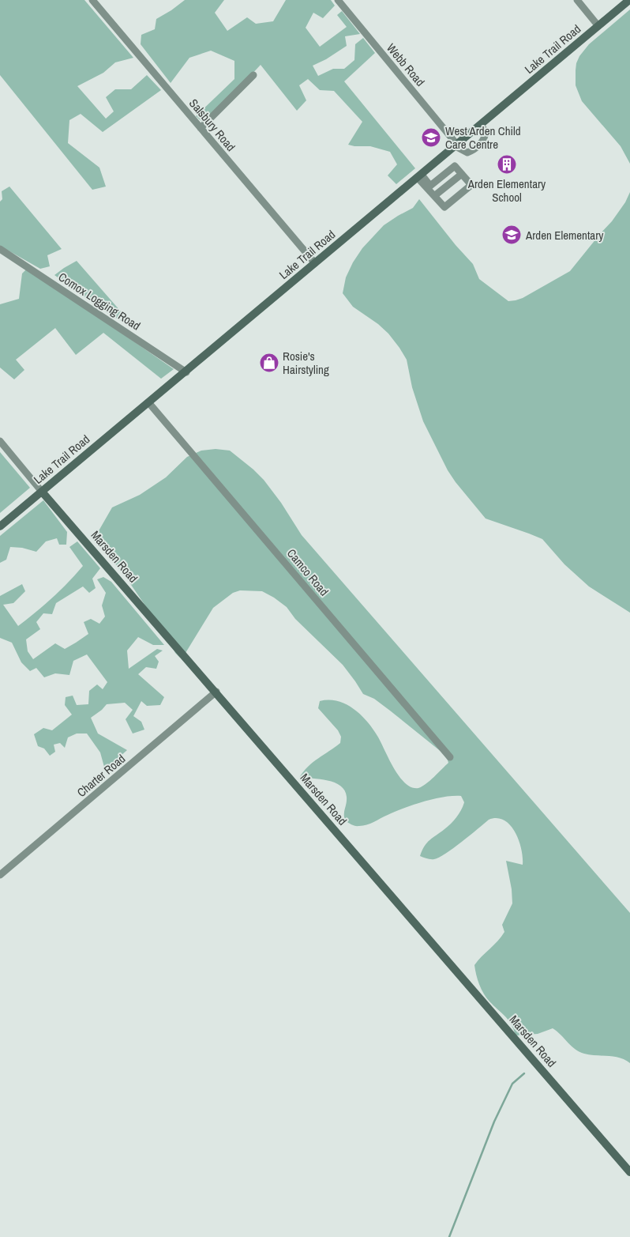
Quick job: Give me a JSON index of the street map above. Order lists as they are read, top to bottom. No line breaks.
{"streets":{"street":["Lake Trail Road","Webb Road","Salsbury Road","Comox Logging Road","Marsden Road","Camco Road","Charter Road"]},"crossings":[["Lake Trail Road","Webb Road"],["Lake Trail Road","Salsbury Road"],["Lake Trail Road","Comox Logging Road"],["Lake Trail Road","Marsden Road"],["Lake Trail Road","Camco Road"],["Marsden Road","Charter Road"]],"places":{"school or university":["West Arden Child Care Centre","Arden Elementary"],"building":["Arden Elementary School"],"shop":["Rosie's Hairstyling"]}}
